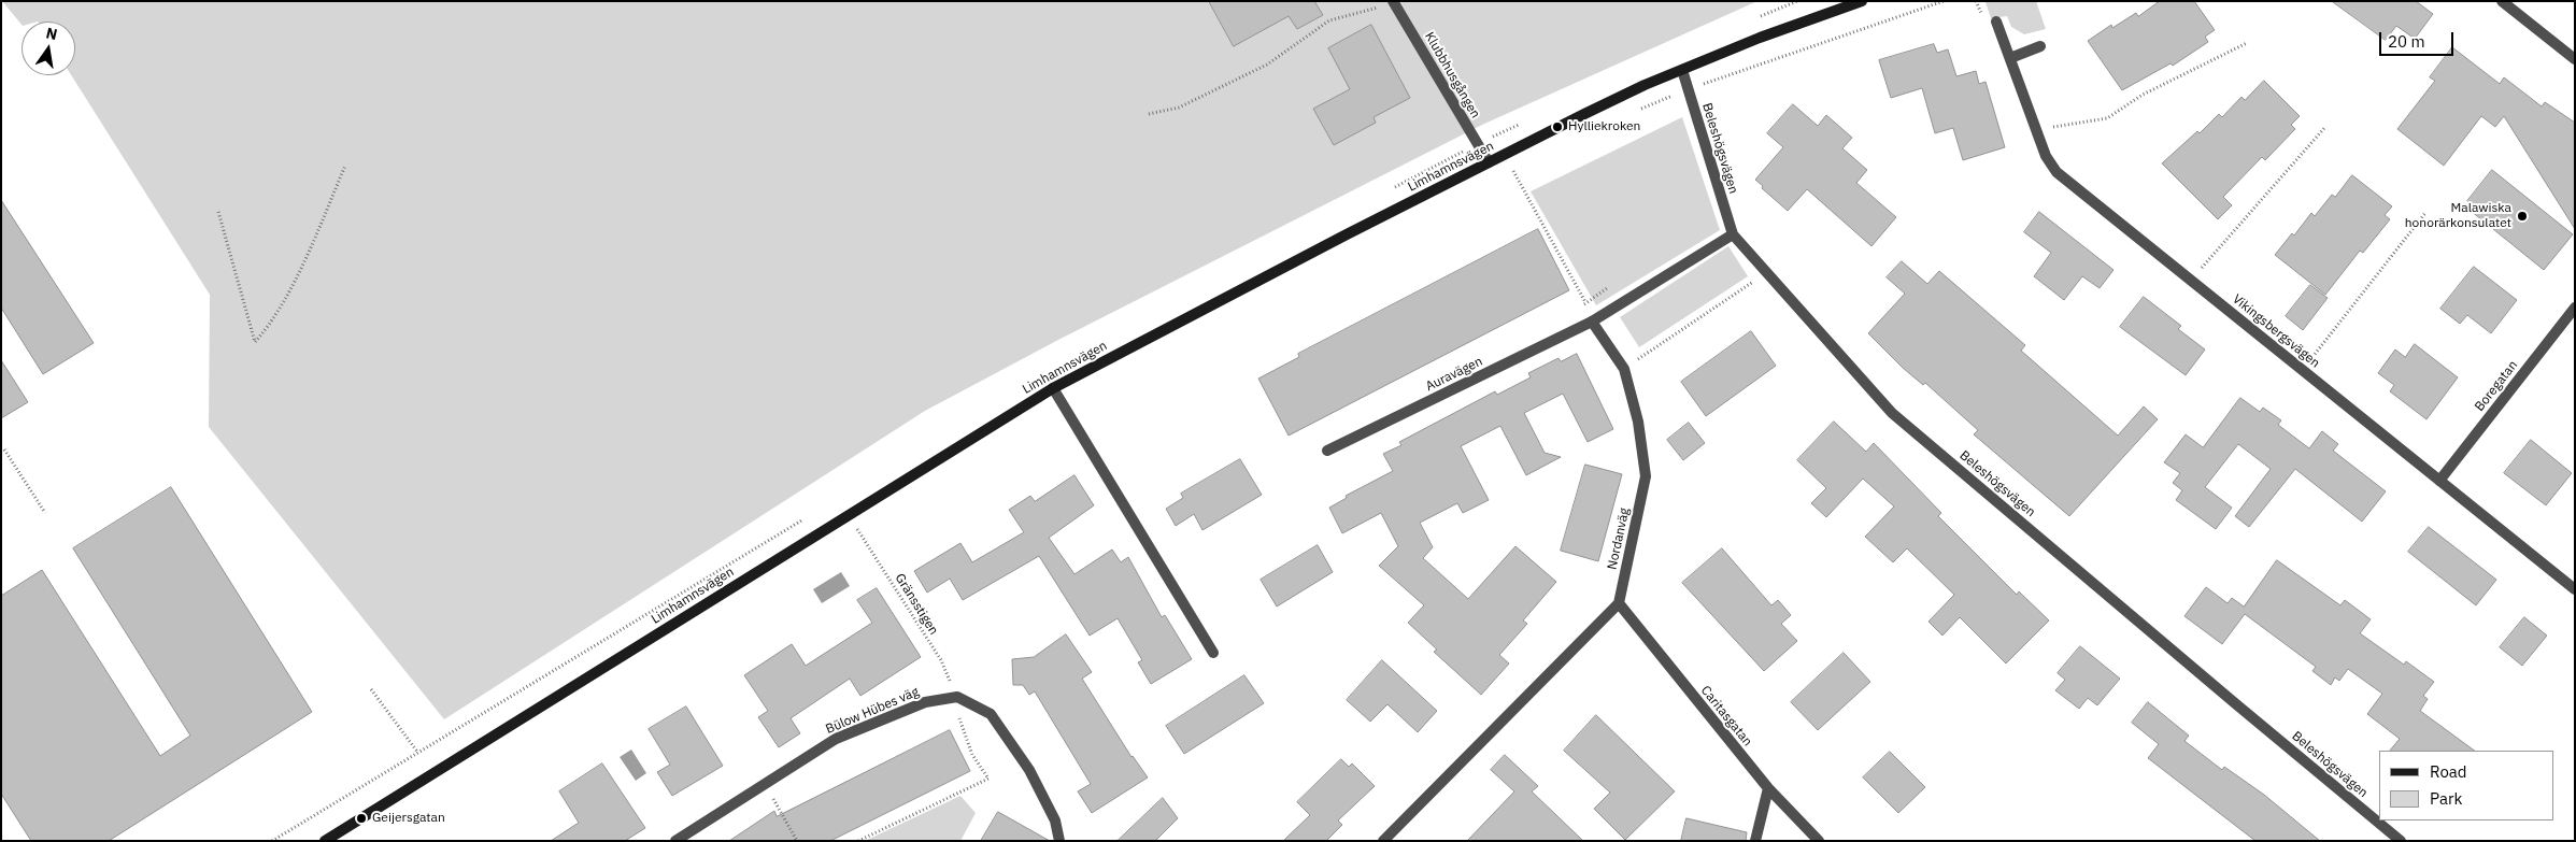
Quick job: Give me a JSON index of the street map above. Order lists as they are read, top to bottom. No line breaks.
{"streets":{"main road":["Limhamnsvägen"],"street":["Klubbhusgången","Beleshögsvägen","Vikingsbergsvägen","Auravägen","Boregatan","Nordanväg","Bülow Hübes väg","Caritasgatan"],"path":["Gränsstigen"]},"crossings":[["Klubbhusgången","Limhamnsvägen"],["Beleshögsvägen","Limhamnsvägen"],["Vikingsbergsvägen","Boregatan"],["Auravägen","Nordanväg"],["Nordanväg","Caritasgatan"],["Gränsstigen","Bülow Hübes väg"]],"places":["Hylliekroken","Malawiska honorärkonsulatet","Geijersgatan"],"legend":["Road","Park"],"scale_bar":"20 m","north":"top"}
